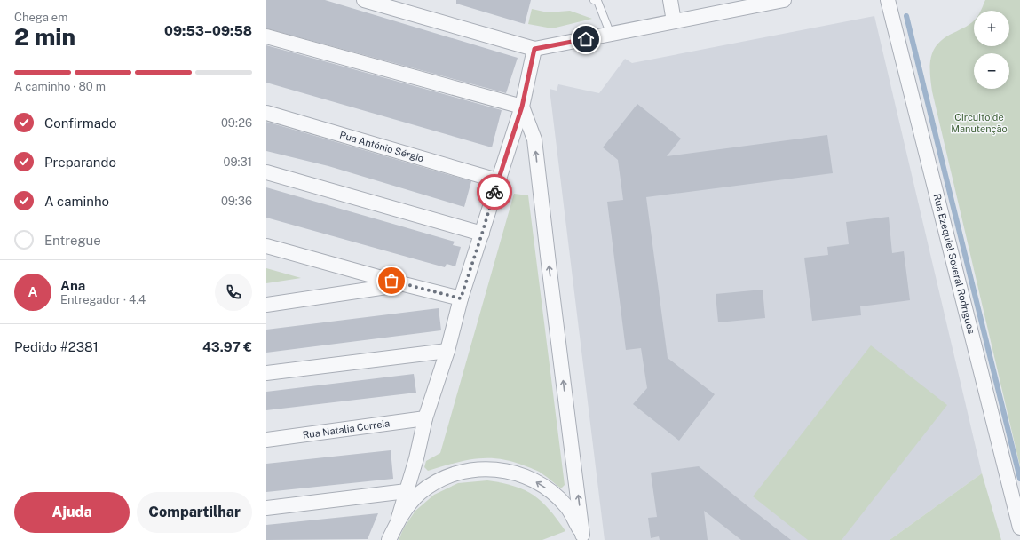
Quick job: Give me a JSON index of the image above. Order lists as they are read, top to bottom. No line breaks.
{"streets":{"street":["Rua António Sérgio","Rua Ezequiel Soveral Rodrigues","Rua Natalia Correia"]},"parks":["Circuito de Manutenção"],"page":{"heading":["2 min","Chega em","09:53–09:58"],"panel":["Ana","Entregador · 4.4","Pedido #2381","43.97 €"],"map_buttons":["+","−"],"bar":"A caminho · 80 m","list":[["Confirmado","09:26"],["Preparando","09:31"],["A caminho","09:36"],"Entregue"],"round":"A","buttons":["Ajuda","Compartilhar"]}}
